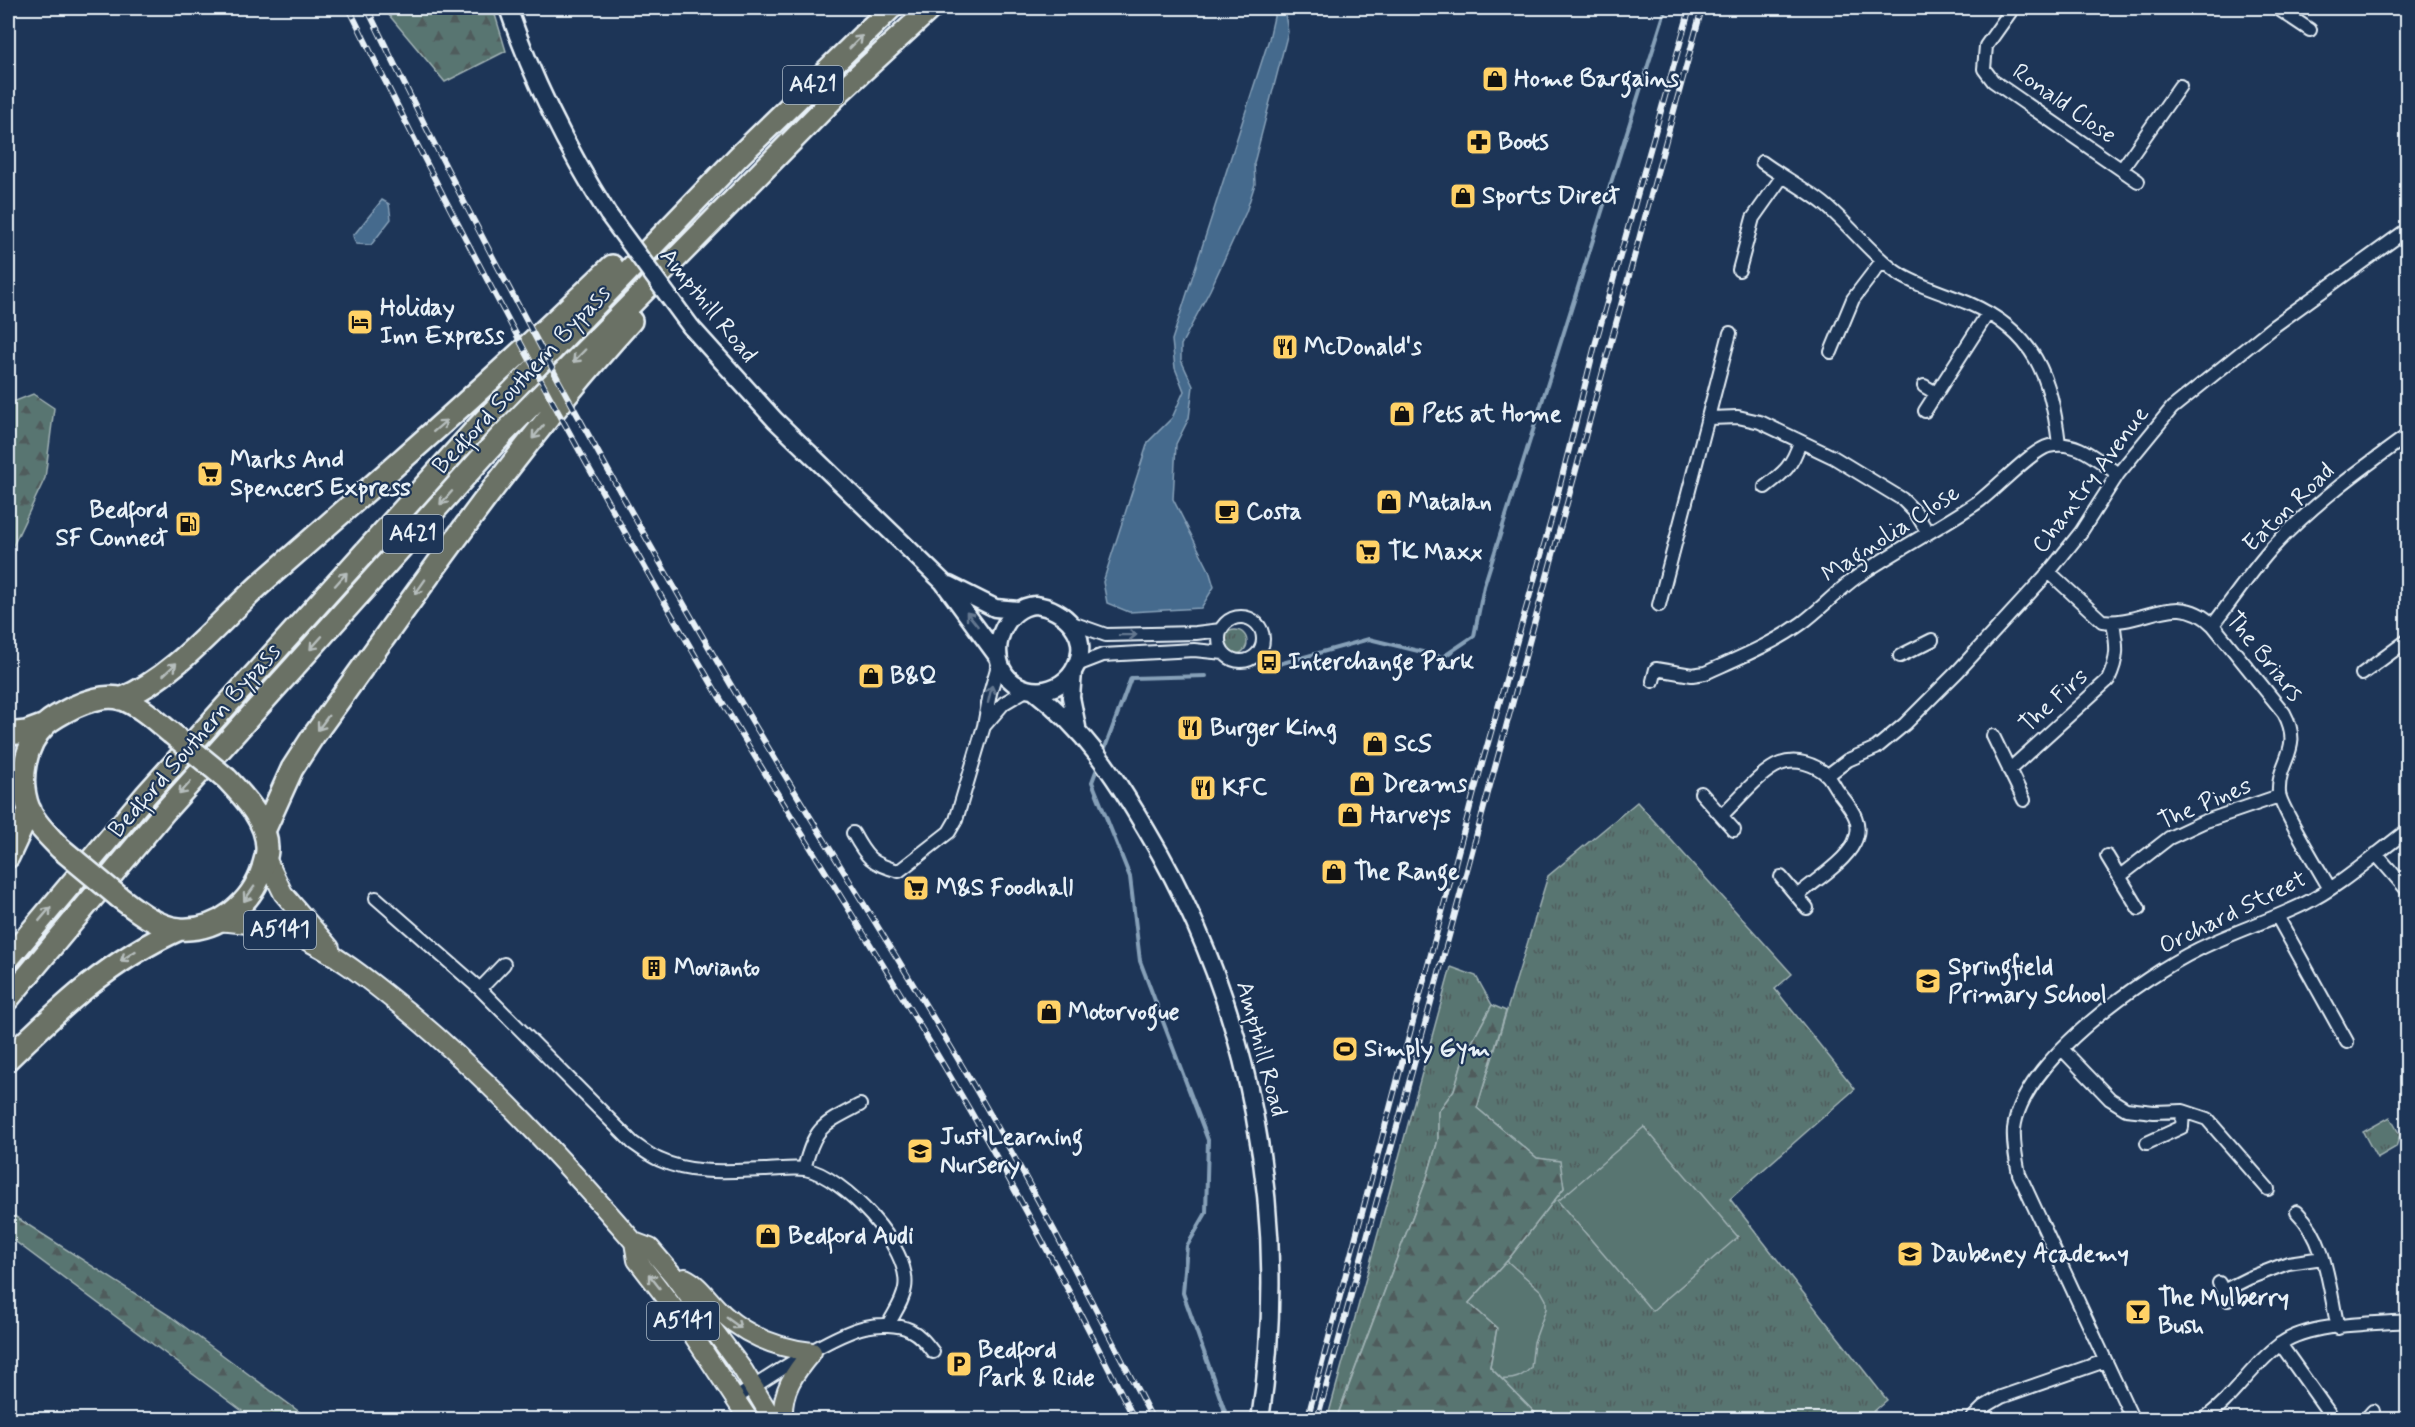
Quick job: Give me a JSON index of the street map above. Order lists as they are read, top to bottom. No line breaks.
{"streets":{"highway":["A421","Bedford Southern Bypass"],"main road":["Ampthill Road","A5141"],"street":["Ronald Close","Chantry Avenue","Eaton Road","Magnolia Close","The Briars","The Firs","The Pines","Orchard Street"]},"crossings":[["Eaton Road","The Briars"],["The Briars","The Firs"],["The Briars","The Pines"]],"places":{"shop":["Home Bargains","Sports Direct","Pets at Home","Matalan","B&Q","ScS","Dreams","Harveys","The Range","Motorvogue","Bedford Audi"],"pharmacy":["Boots"],"hotel":["Holiday Inn Express"],"restaurant":["McDonald's","Burger King","KFC"],"supermarket":["Marks And Spencers Express","TK Maxx","M&S Foodhall"],"cafe":["Costa"],"fuel station":["Bedford SF Connect"],"bus stop":["Interchange Park"],"building":["Movianto"],"school or university":["Springfield Primary School","Just Learning Nursery","Daubeney Academy"],"sports":["Simply Gym"],"bar":["The Mulberry Bush"],"parking":["Bedford Park & Ride"]}}
